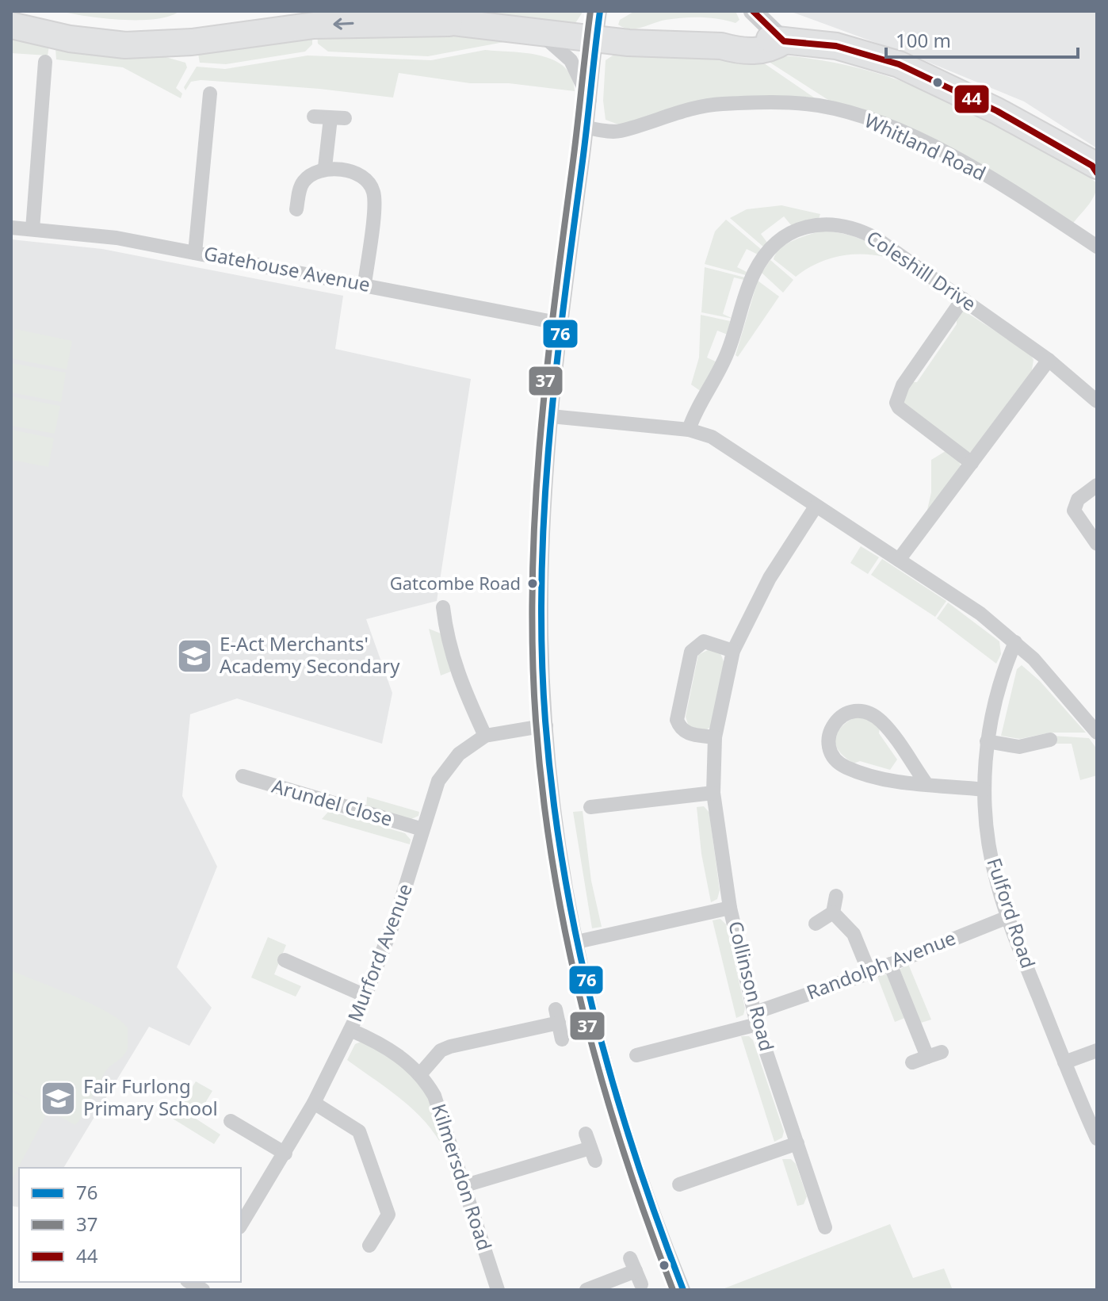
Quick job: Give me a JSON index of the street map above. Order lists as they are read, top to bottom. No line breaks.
{"streets":{"street":["Whitland Road","Gatehouse Avenue","Coleshill Drive","Arundel Close","Fulford Road","Murford Avenue","Randolph Avenue","Collinson Road","Kilmersdon Road"]},"crossings":[["Arundel Close","Murford Avenue"],["Fulford Road","Randolph Avenue"],["Murford Avenue","Kilmersdon Road"],["Randolph Avenue","Collinson Road"]],"places":{"other":["Gatcombe Road"],"school or university":["E-Act Merchants' Academy Secondary","Fair Furlong Primary School"]},"lines":["transit line 76","transit line 37","transit line 44"],"legend":["76","37","44"],"scale_bar":"100 m"}
